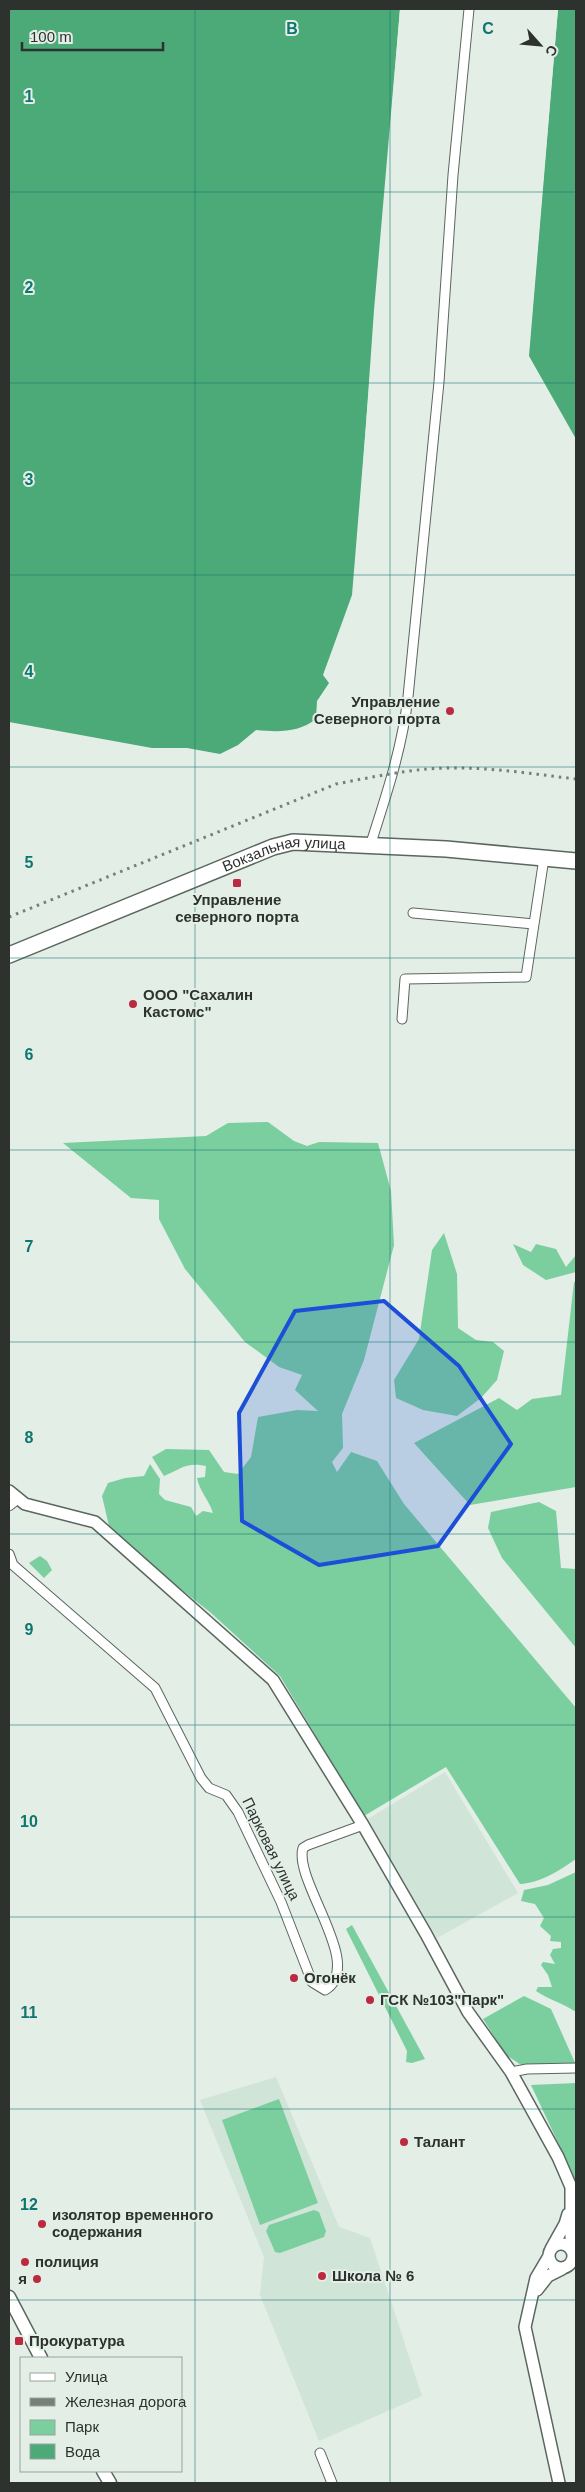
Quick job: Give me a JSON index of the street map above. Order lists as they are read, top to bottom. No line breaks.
{"streets":{"main road":["Вокзальная улица"],"street":["Парковая улица"]},"places":{"other":["Управление Северного порта","ООО \"Сахалин Кастомс\"","Огонёк","ГСК №103\"Парк\"","Талант","изолятор временного содержания","полиция","Школа № 6","я"],"transit":["Управление северного порта","Прокуратура"]},"legend":["Улица","Железная дорога","Парк","Вода"],"scale_bar":"100 m","north":"bottom right","grid":{"columns":["B","C"],"rows":["1","2","3","4","5","6","7","8","9","10","11","12"]}}
